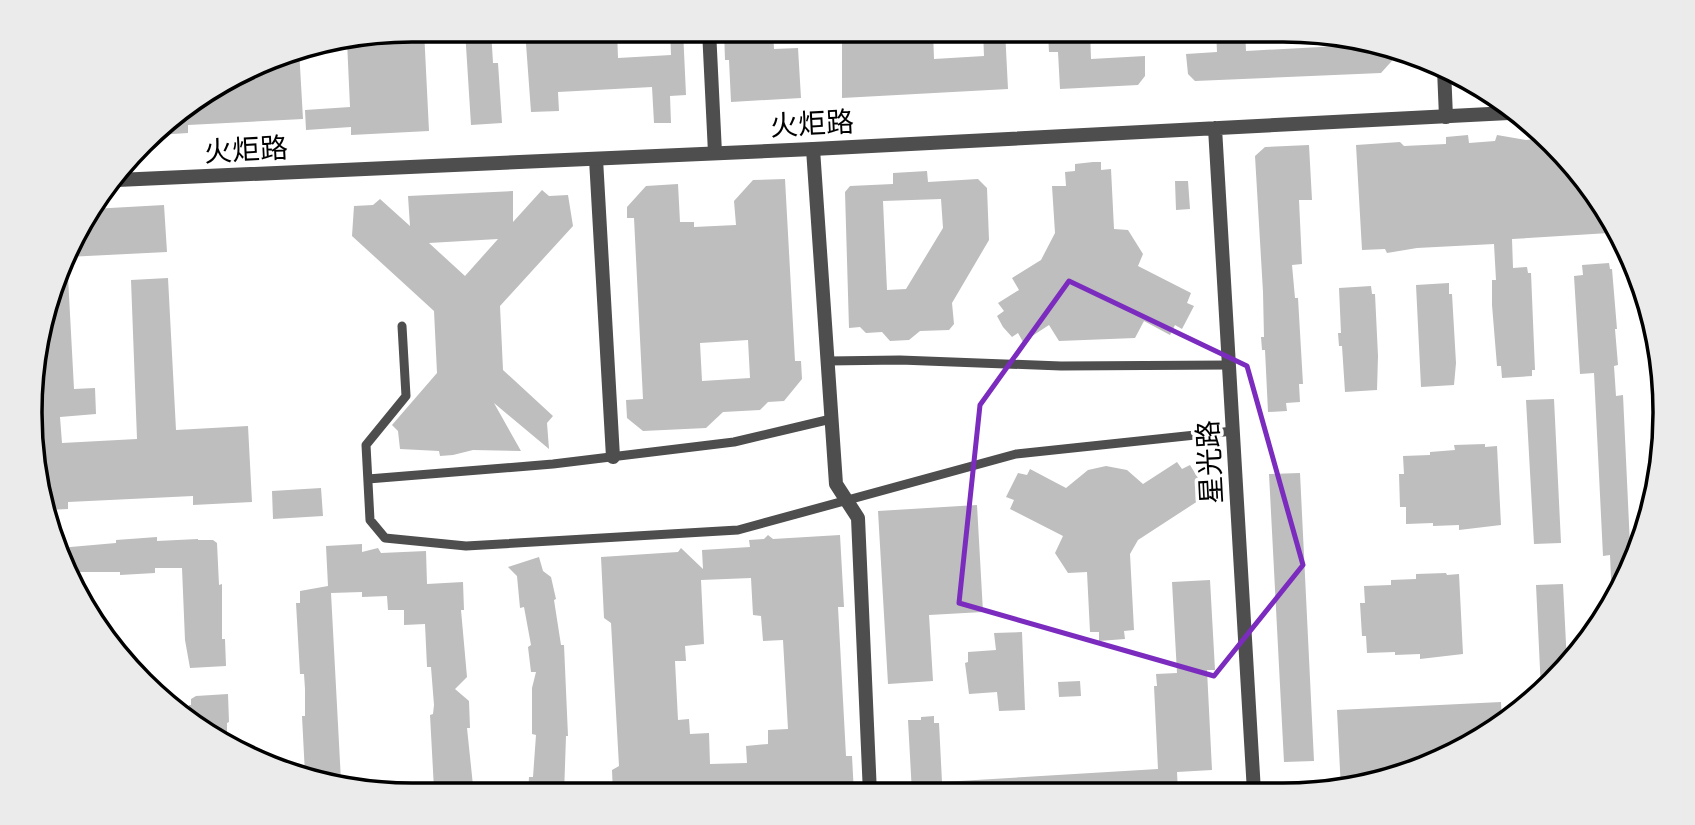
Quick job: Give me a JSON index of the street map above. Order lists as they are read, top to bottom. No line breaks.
{"streets":{"street":["火炬路","星光路"]},"crossings":[["火炬路","星光路"]]}
